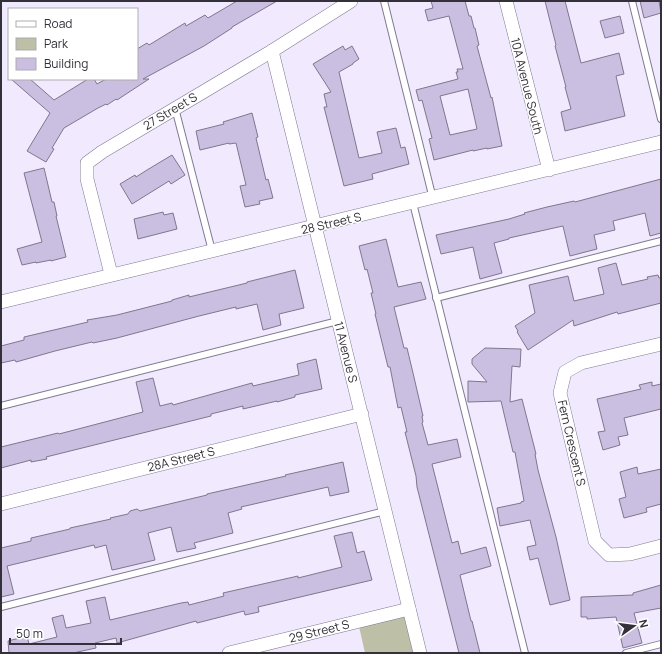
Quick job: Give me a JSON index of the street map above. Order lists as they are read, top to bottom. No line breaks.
{"streets":{"street":["10A Avenue South","27 Street S","28 Street S","11 Avenue S","Fern Crescent S","28A Street S","29 Street S"]},"crossings":[["10A Avenue South","28 Street S"],["27 Street S","28 Street S"],["27 Street S","11 Avenue S"],["28 Street S","11 Avenue S"],["11 Avenue S","28A Street S"],["11 Avenue S","29 Street S"]],"legend":["Road","Park","Building"],"scale_bar":"50 m","north":"right"}
